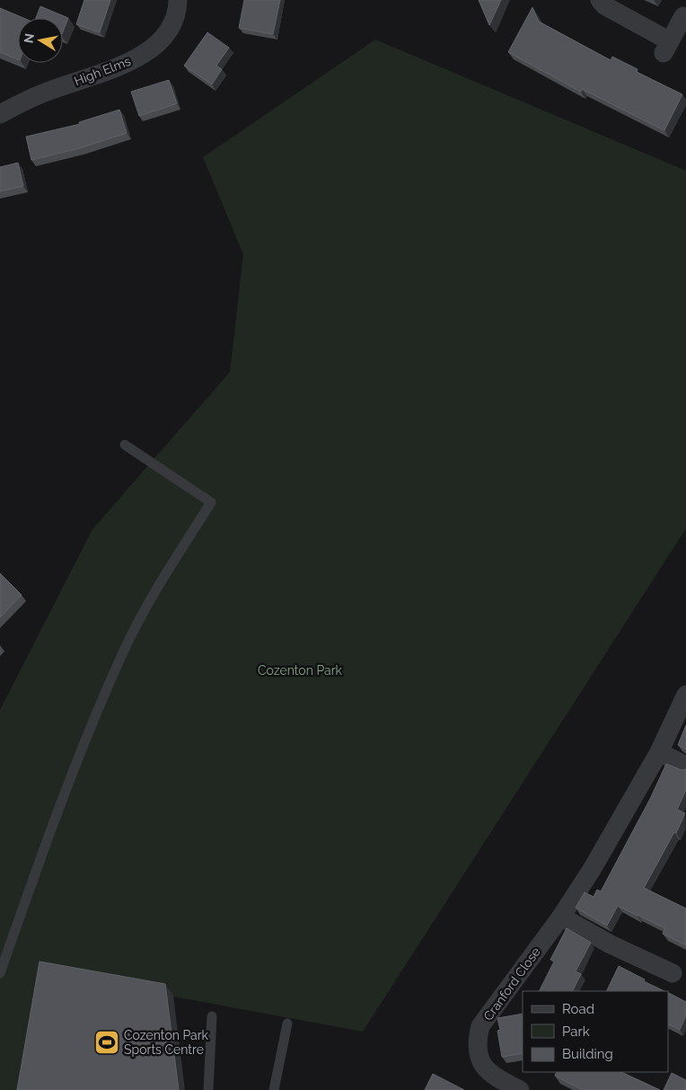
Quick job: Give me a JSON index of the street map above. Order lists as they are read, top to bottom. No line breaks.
{"streets":{"street":["High Elms","Cranford Close"]},"parks":["Cozenton Park"],"places":{"sports":["Cozenton Park Sports Centre"]},"legend":["Road","Park","Building"],"north":"left"}
